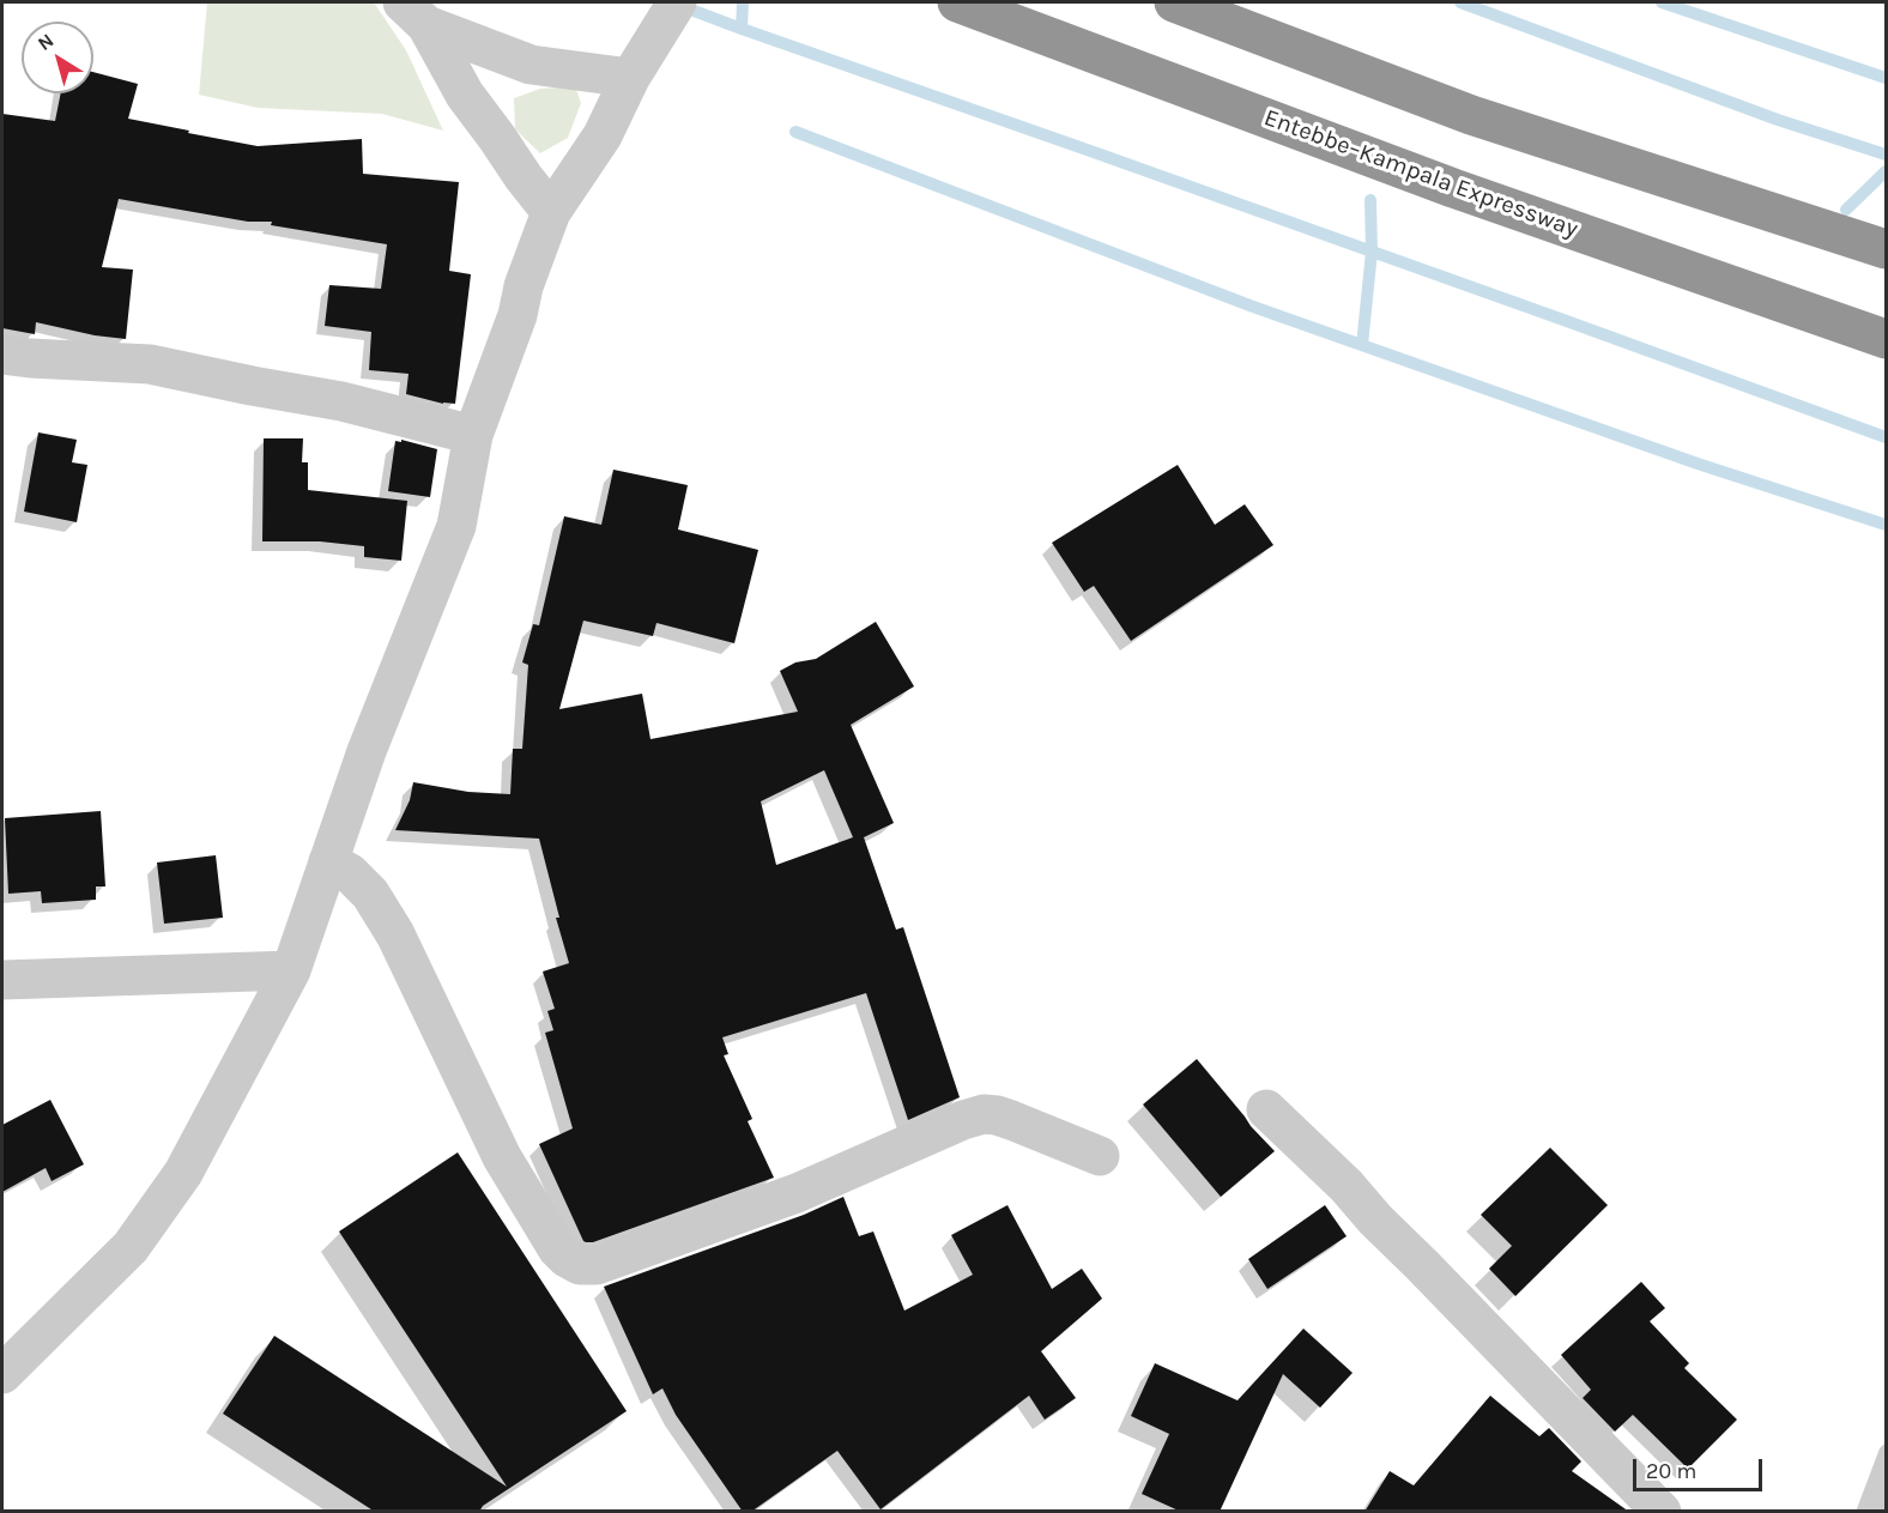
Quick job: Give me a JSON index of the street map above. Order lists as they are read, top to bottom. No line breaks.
{"streets":{"highway":["Entebbe–Kampala Expressway"]},"scale_bar":"20 m","north":"top left"}
